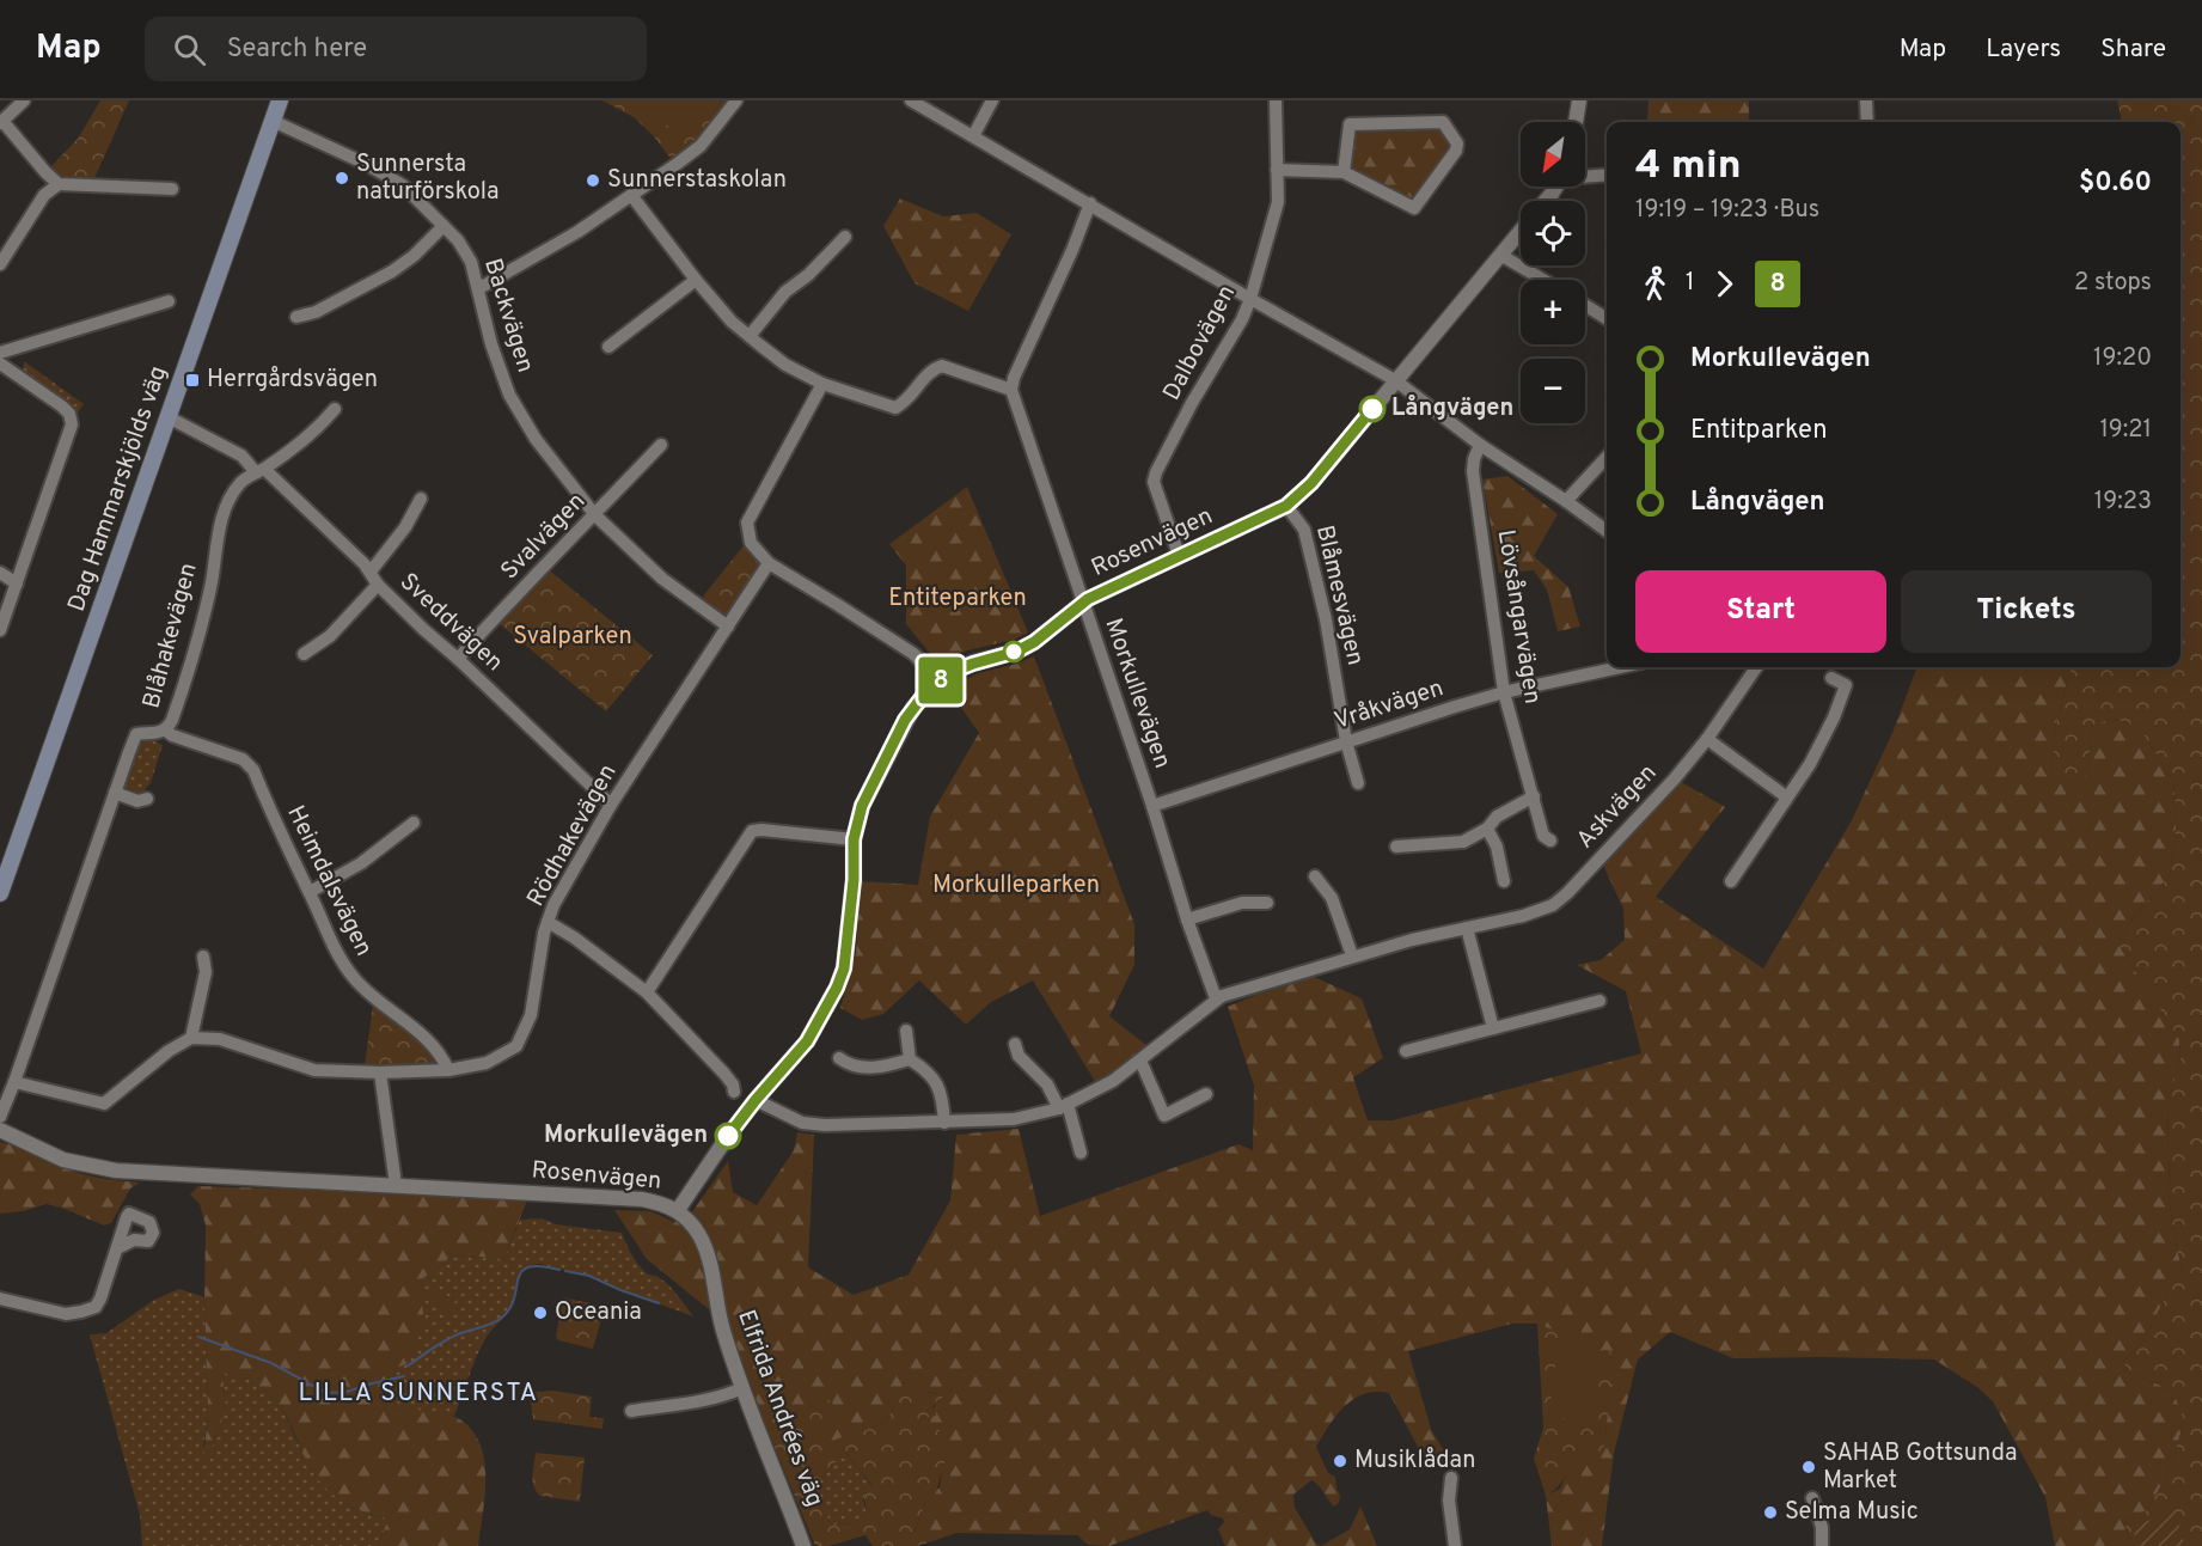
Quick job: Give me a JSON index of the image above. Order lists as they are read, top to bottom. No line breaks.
{"streets":{"main road":["Dag Hammarskjölds väg"],"street":["Backvägen","Dalbovägen","Svalvägen","Rosenvägen","Blåmesvägen","Lövsångarvägen","Sveddvägen","Blåhakevägen","Morkullevägen","Vråkvägen","Askvägen","Rödhakevägen","Heimdalsvägen","Elfrida Andrées väg"]},"crossings":[["Backvägen","Dag Hammarskjölds väg"],["Backvägen","Svalvägen"],["Backvägen","Rödhakevägen"],["Dalbovägen","Rosenvägen"],["Svalvägen","Sveddvägen"],["Rosenvägen","Blåmesvägen"],["Rosenvägen","Morkullevägen"],["Rosenvägen","Elfrida Andrées väg"],["Blåmesvägen","Vråkvägen"],["Lövsångarvägen","Vråkvägen"],["Sveddvägen","Blåhakevägen"],["Sveddvägen","Rödhakevägen"],["Blåhakevägen","Heimdalsvägen"],["Morkullevägen","Vråkvägen"],["Morkullevägen","Askvägen"],["Rödhakevägen","Heimdalsvägen"]],"districts":["LILLA SUNNERSTA"],"parks":["Entiteparken","Svalparken","Morkulleparken"],"places":{"other":["Sunnersta naturförskola","Sunnerstaskolan","Långvägen","Morkullevägen","Oceania","Musiklådan","SAHAB Gottsunda Market","Selma Music"],"transit":["Herrgårdsvägen"]},"lines":["bus line 8"],"north":"bottom left","page":{"header":"Map","search":"Search here","nav":["Map","Layers","Share"],"on_map":"8","map_buttons":["+","−"],"heading":["4 min","19:19 – 19:23 · Bus","$0.60"],"legs":["1","8","2 stops"],"list":[{"name":"Morkullevägen","value":"19:20"},{"name":"Entitparken","value":"19:21"},{"name":"Långvägen","value":"19:23"}],"buttons":["Start","Tickets"]}}
